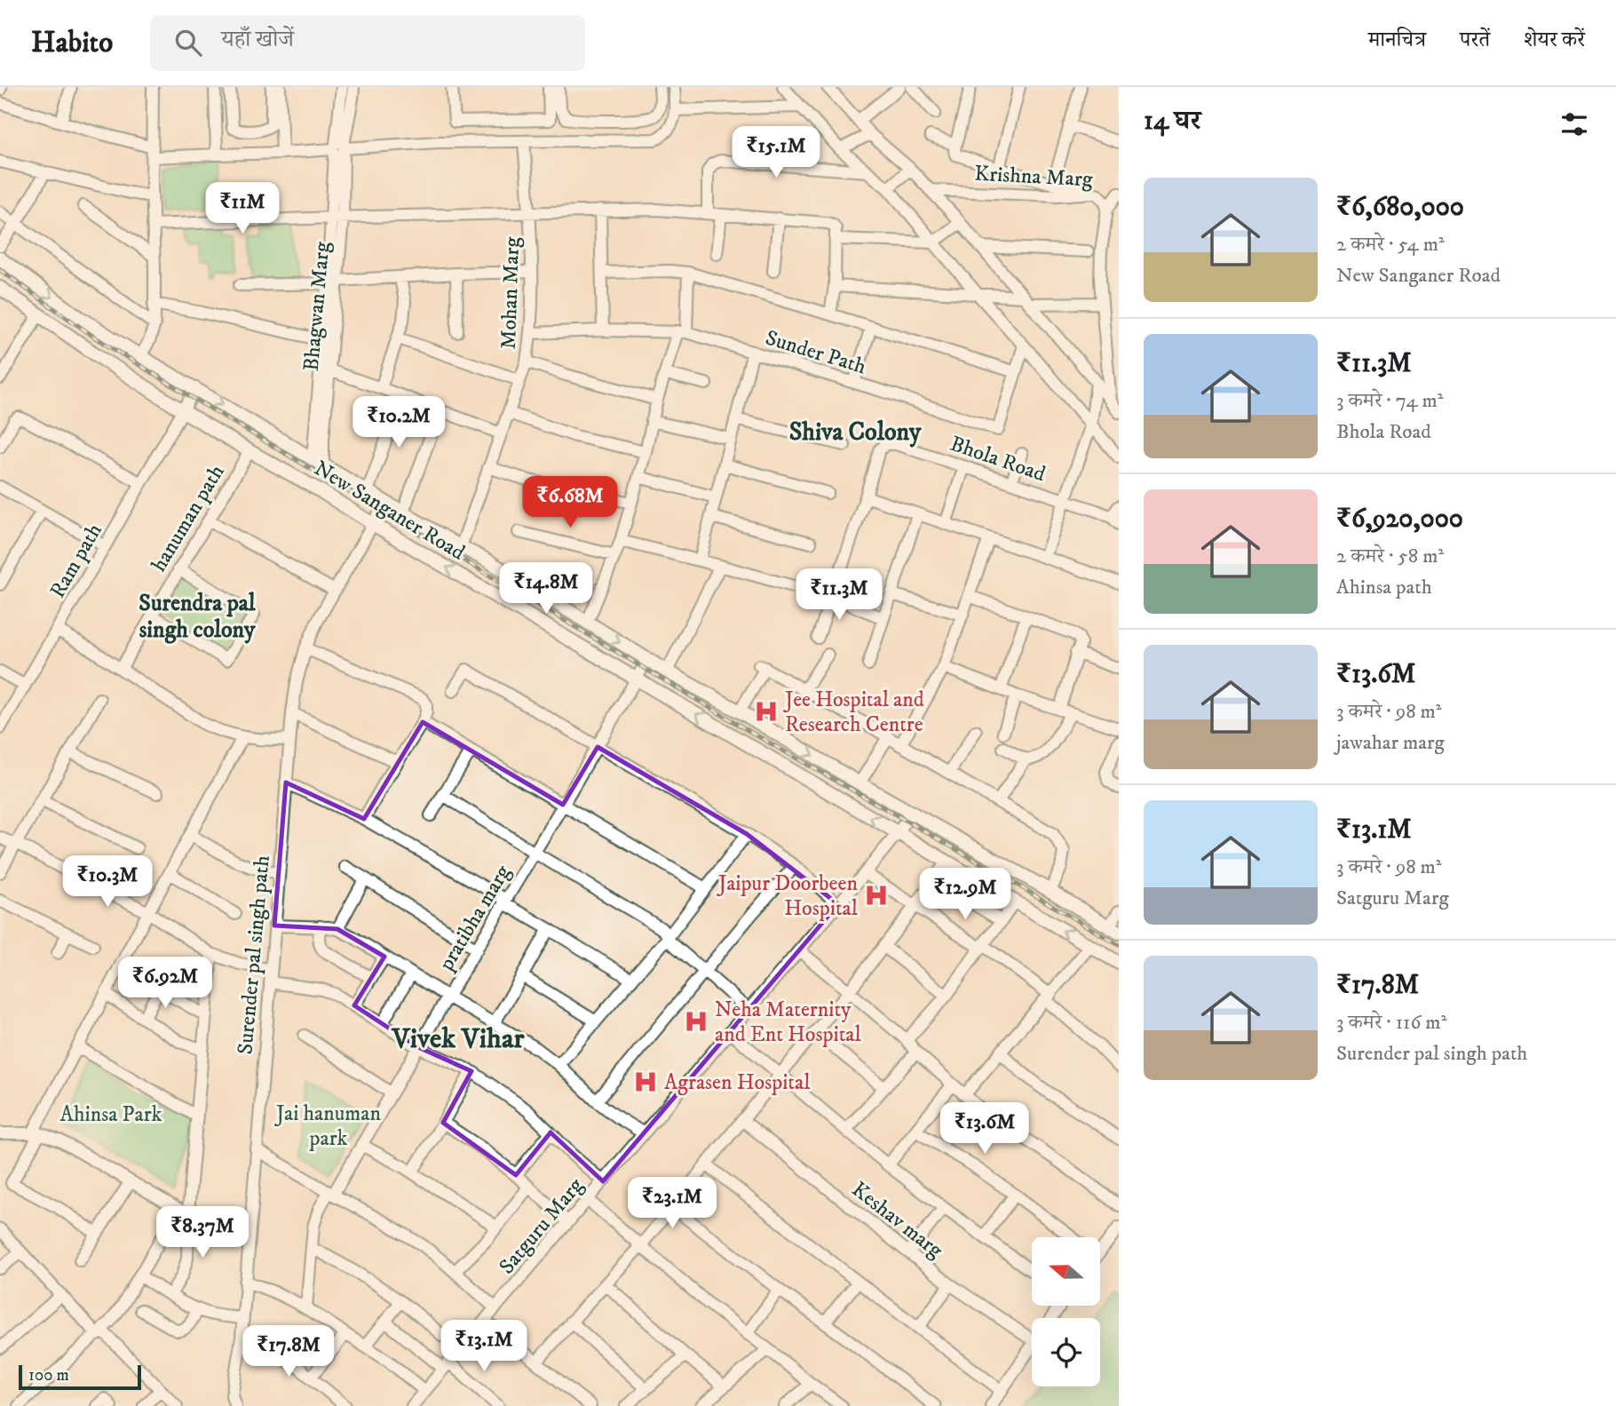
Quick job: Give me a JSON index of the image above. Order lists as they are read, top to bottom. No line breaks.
{"streets":{"main road":["New Sanganer Road"],"street":["Krishna Marg","Mohan Marg","Bhagwan Marg","Sunder Path","Bhola Road","hanuman path","Ram path","pratibha marg","Surender pal singh path","Keshav marg","Satguru Marg"]},"crossings":[["Mohan Marg","Sunder Path"],["Mohan Marg","New Sanganer Road"],["Bhagwan Marg","New Sanganer Road"],["New Sanganer Road","hanuman path"],["New Sanganer Road","Ram path"],["New Sanganer Road","pratibha marg"],["New Sanganer Road","Surender pal singh path"],["New Sanganer Road","Satguru Marg"]],"districts":["Shiva Colony","Surendra pal singh colony","Vivek Vihar"],"parks":["Jai hanuman park","Ahinsa Park"],"places":{"hospital":["Jee Hospital and Research Centre","Jaipur Doorbeen Hospital","Neha Maternity and Ent Hospital","Agrasen Hospital"]},"scale_bar":"100 m","north":"left","page":{"header":"Habito","search":"यहाँ खोजें","nav":["मानचित्र","परतें","शेयर करें"],"heading":"14 घर","price":["₹15.1M","₹11M","₹10.2M","₹6.68M","₹14.8M","₹11.3M","₹10.3M","₹12.9M","₹6.92M","₹13.6M","₹23.1M","₹8.37M","₹13.1M","₹17.8M"],"list":[{"name":"₹6,680,000","note":"2 कमरे · 54 m² · New Sanganer Road"},{"name":"₹11.3M","note":"3 कमरे · 74 m² · Bhola Road"},{"name":"₹6,920,000","note":"2 कमरे · 58 m² · Ahinsa path"},{"name":"₹13.6M","note":"3 कमरे · 98 m² · jawahar marg"},{"name":"₹13.1M","note":"3 कमरे · 98 m² · Satguru Marg"},{"name":"₹17.8M","note":"3 कमरे · 116 m² · Surender pal singh path"}],"scale":"100 m"}}
